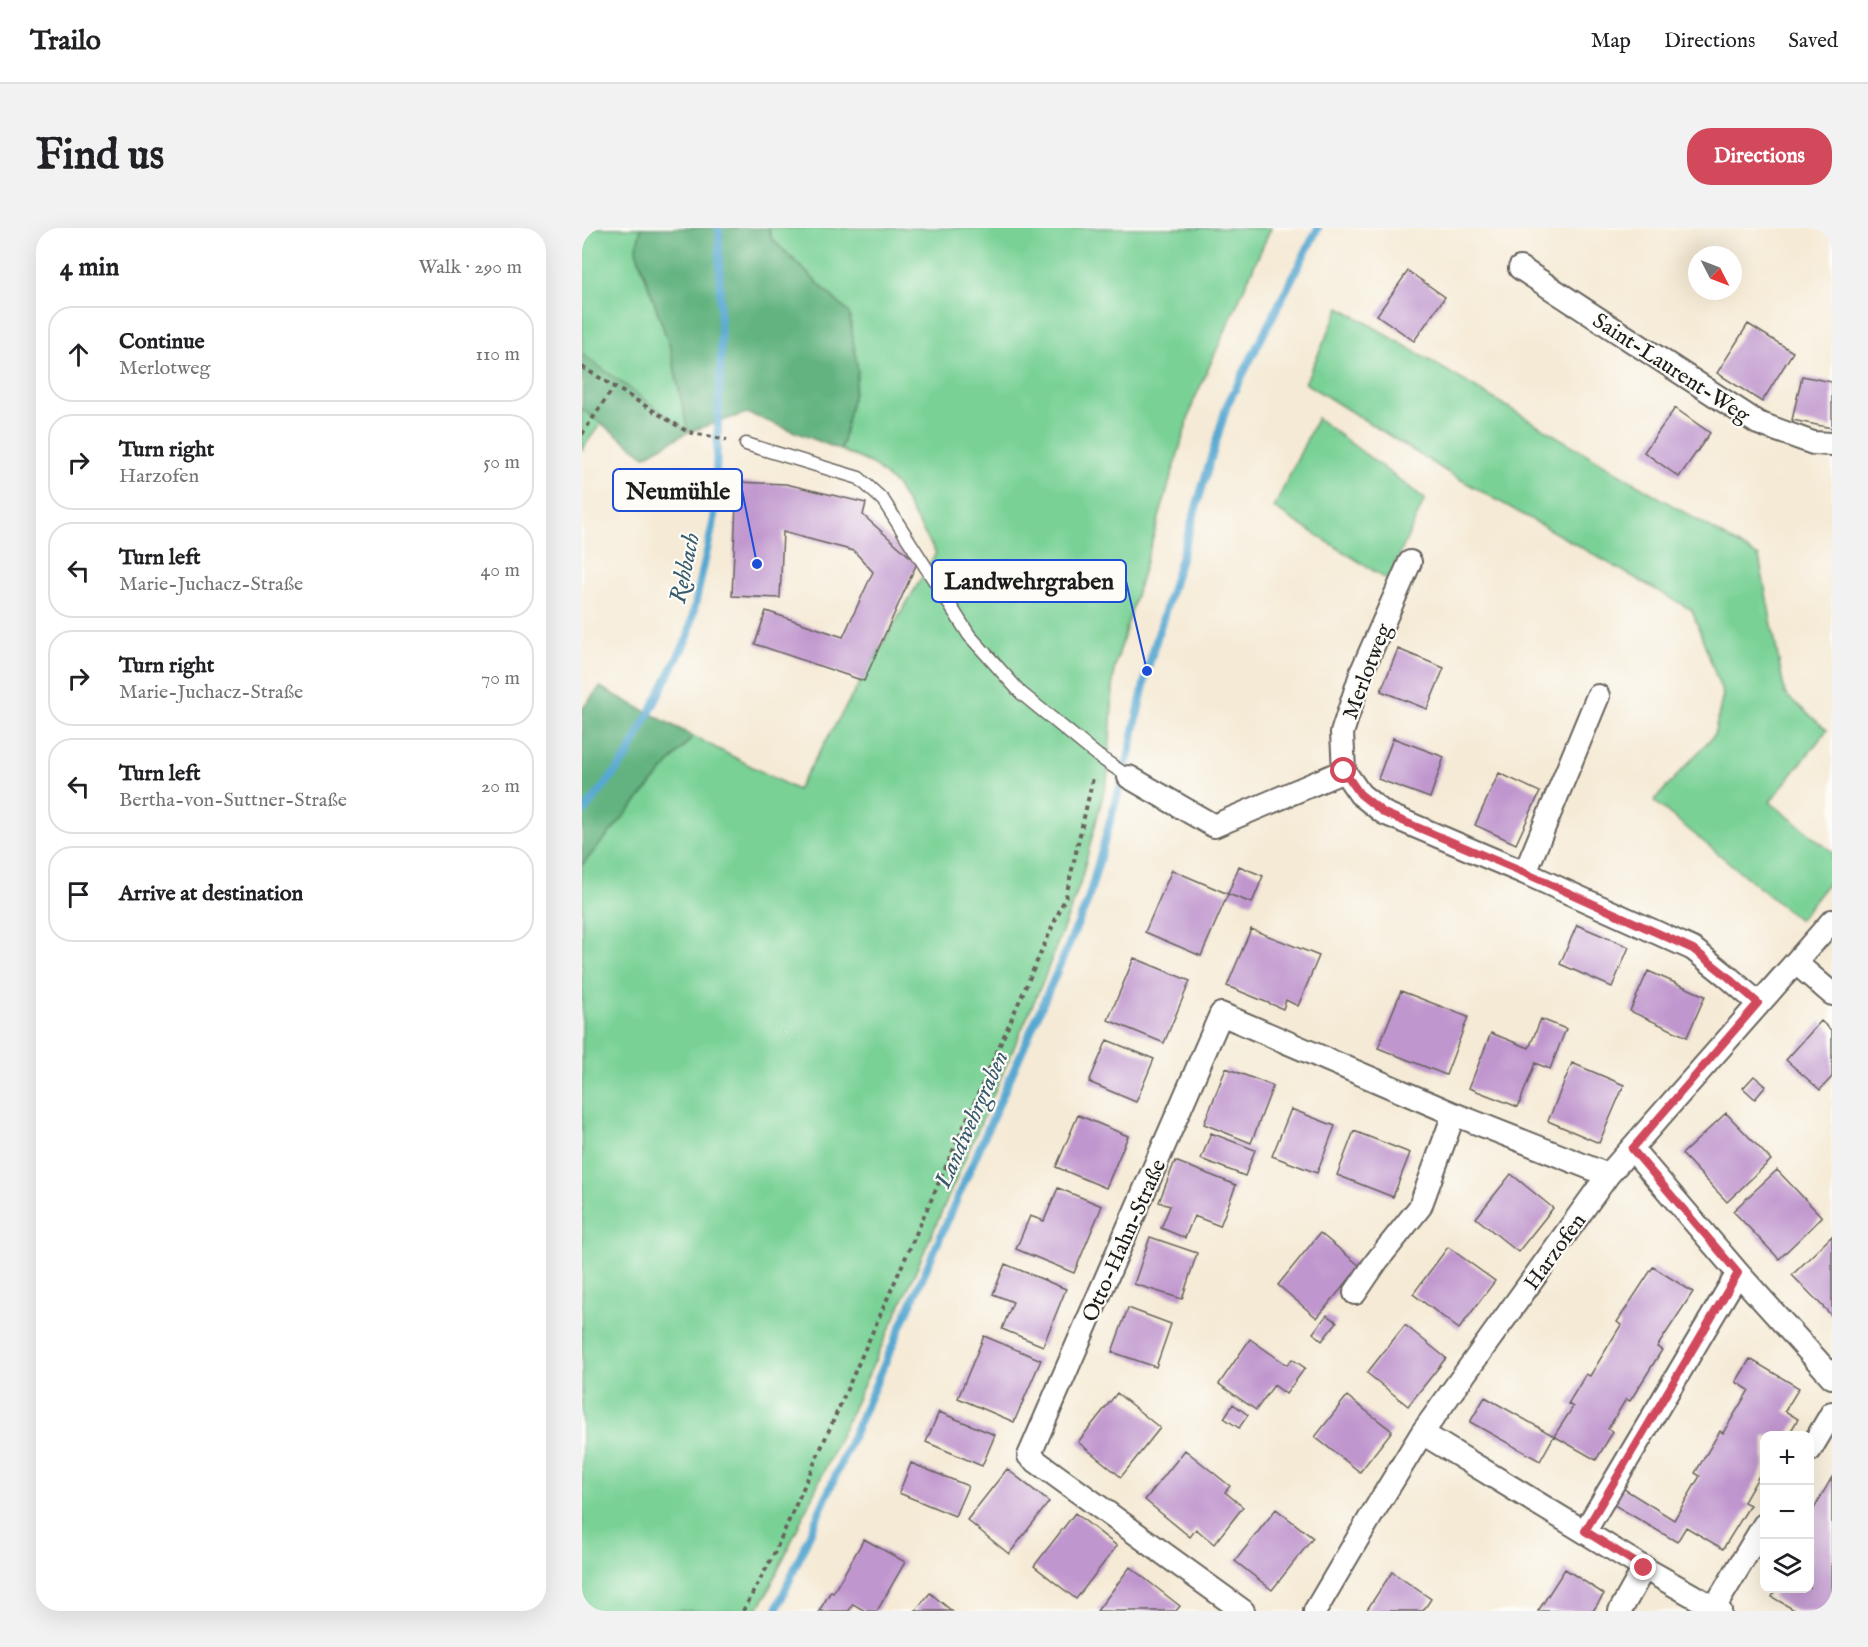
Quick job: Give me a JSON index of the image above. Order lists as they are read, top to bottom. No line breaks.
{"streets":{"street":["Saint-Laurent-Weg","Merlotweg","Otto-Hahn-Straße","Harzofen"]},"crossings":[["Otto-Hahn-Straße","Harzofen"]],"water":["Rehbach","Landwehrgraben"],"places":["Neumühle","Landwehrgraben"],"north":"bottom right","page":{"header":"Trailo","nav":["Map","Directions","Saved"],"buttons":"Directions","title":"Find us","heading":["4 min","Walk · 290 m"],"list":[["Continue","Merlotweg","110 m"],["Turn right","Harzofen","50 m"],["Turn left","Marie-Juchacz-Straße","40 m"],["Turn right","Marie-Juchacz-Straße","70 m"],["Turn left","Bertha-von-Suttner-Straße","20 m"],"Arrive at destination"],"map_buttons":["+","−"]}}
